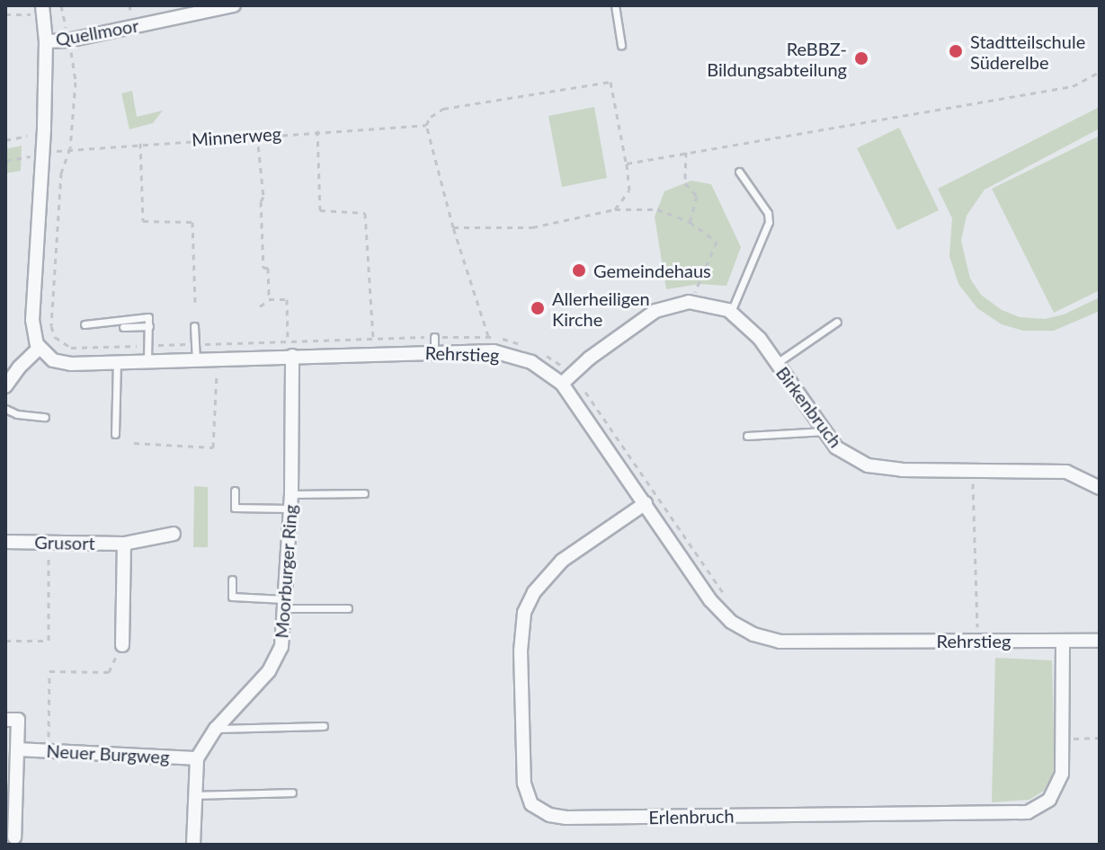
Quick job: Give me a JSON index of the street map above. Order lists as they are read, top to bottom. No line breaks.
{"streets":{"street":["Quellmoor","Rehrstieg","Birkenbruch","Grusort","Moorburger Ring","Neuer Burgweg","Erlenbruch"],"path":["Minnerweg"]},"crossings":[["Rehrstieg","Moorburger Ring"],["Rehrstieg","Erlenbruch"],["Moorburger Ring","Neuer Burgweg"]],"places":["Stadtteilschule Süderelbe","ReBBZ- Bildungsabteilung","Gemeindehaus","Allerheiligen Kirche"]}
